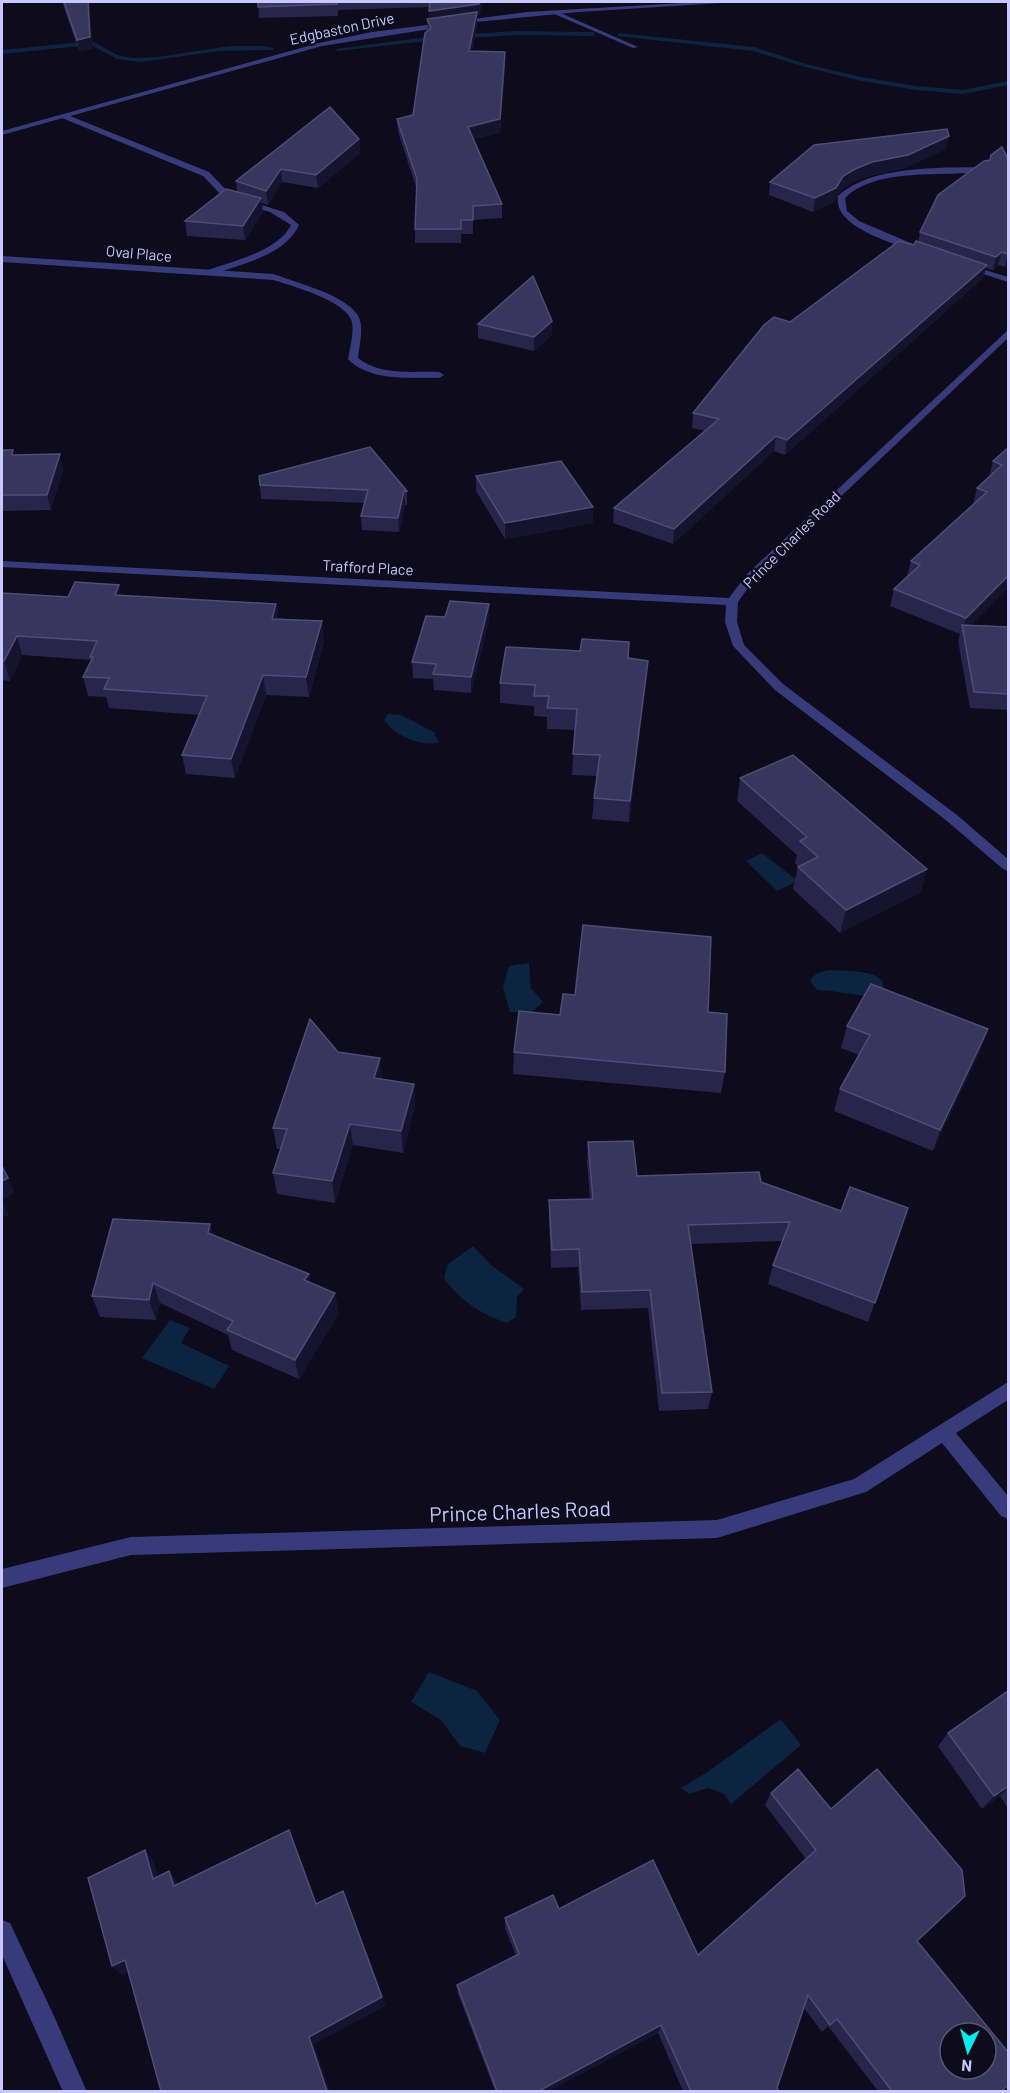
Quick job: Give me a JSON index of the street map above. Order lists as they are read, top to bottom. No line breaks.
{"streets":{"street":["Edgbaston Drive","Oval Place","Prince Charles Road","Trafford Place"]},"crossings":[["Prince Charles Road","Trafford Place"]],"north":"bottom"}
